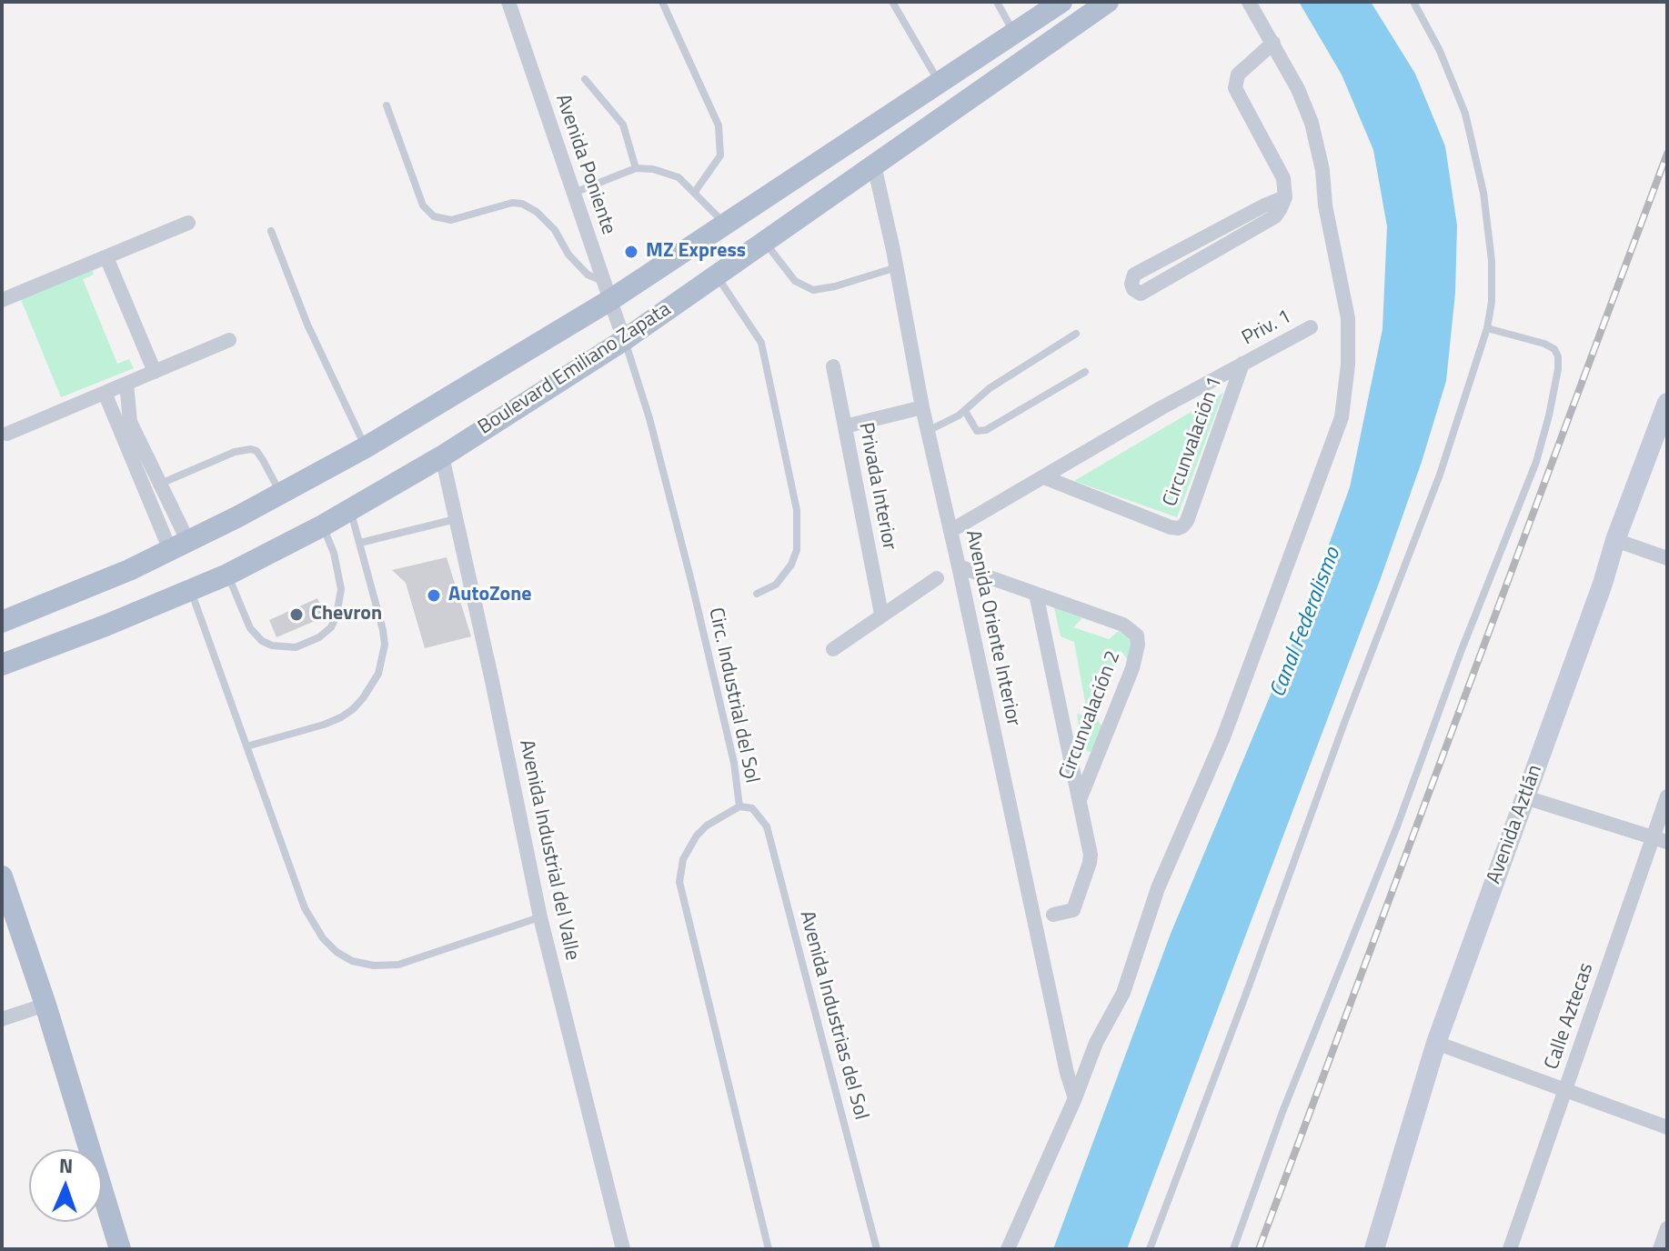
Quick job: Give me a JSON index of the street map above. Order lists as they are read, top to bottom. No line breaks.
{"streets":{"main road":["Boulevard Emiliano Zapata","Avenida Aztlán"],"street":["Avenida Poniente","Priv. 1","Circunvalación 1","Privada Interior","Avenida Oriente Interior","Circunvalación 2","Avenida Industrial del Valle","Calle Aztecas"],"lane":["Circ. Industrial del Sol","Avenida Industrias del Sol"]},"crossings":[["Avenida Poniente","Boulevard Emiliano Zapata"],["Avenida Poniente","Circ. Industrial del Sol"],["Priv. 1","Circunvalación 1"],["Boulevard Emiliano Zapata","Avenida Oriente Interior"],["Boulevard Emiliano Zapata","Circ. Industrial del Sol"],["Boulevard Emiliano Zapata","Avenida Industrial del Valle"],["Circunvalación 1","Avenida Oriente Interior"],["Avenida Oriente Interior","Circunvalación 2"],["Circ. Industrial del Sol","Avenida Industrias del Sol"]],"water":["Canal Federalismo"],"places":["MZ Express","AutoZone","Chevron"],"north":"top"}
